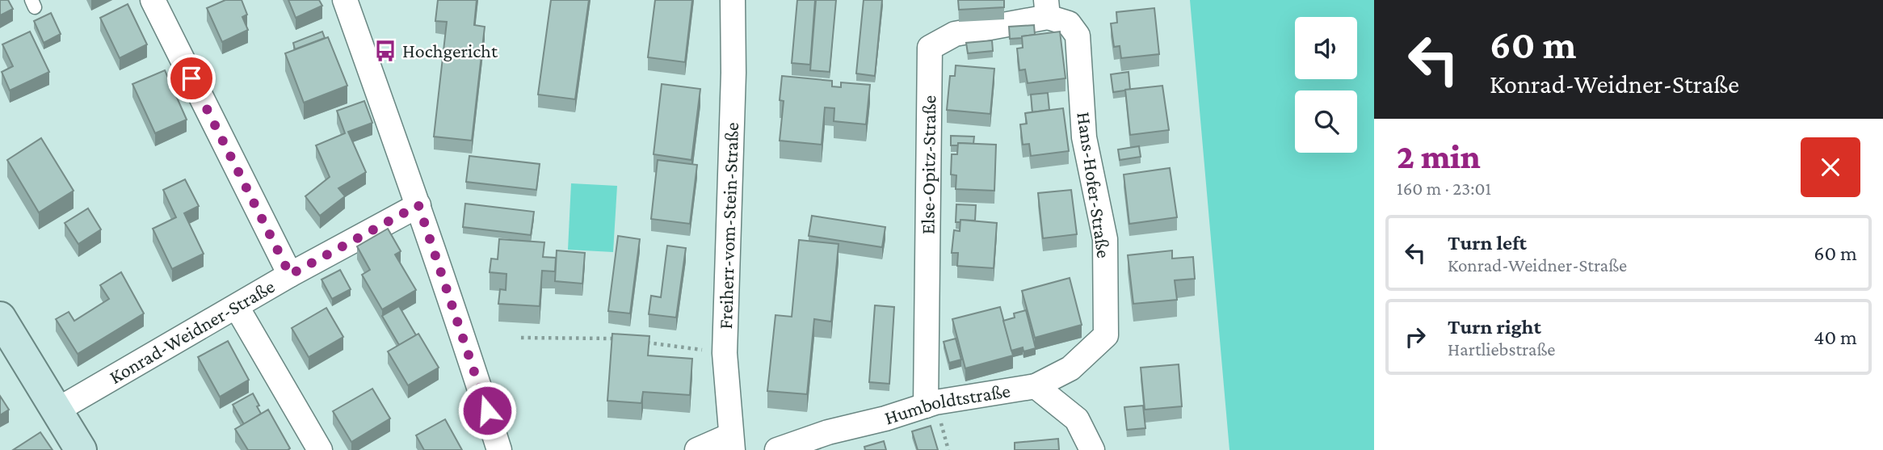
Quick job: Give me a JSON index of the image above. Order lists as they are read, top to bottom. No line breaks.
{"streets":{"street":["Else-Opitz-Straße","Hans-Hofer-Straße","Freiherr-vom-Stein-Straße","Konrad-Weidner-Straße","Humboldtstraße"]},"crossings":[["Else-Opitz-Straße","Hans-Hofer-Straße"],["Else-Opitz-Straße","Humboldtstraße"],["Hans-Hofer-Straße","Humboldtstraße"]],"places":{"bus stop":["Hochgericht"]},"page":{"turn":["60 m","Konrad-Weidner-Straße"],"heading":["2 min","160 m · 23:01"],"list":[{"name":"Turn left","note":"Konrad-Weidner-Straße","value":"60 m"},{"name":"Turn right","note":"Hartliebstraße","value":"40 m"}]}}
